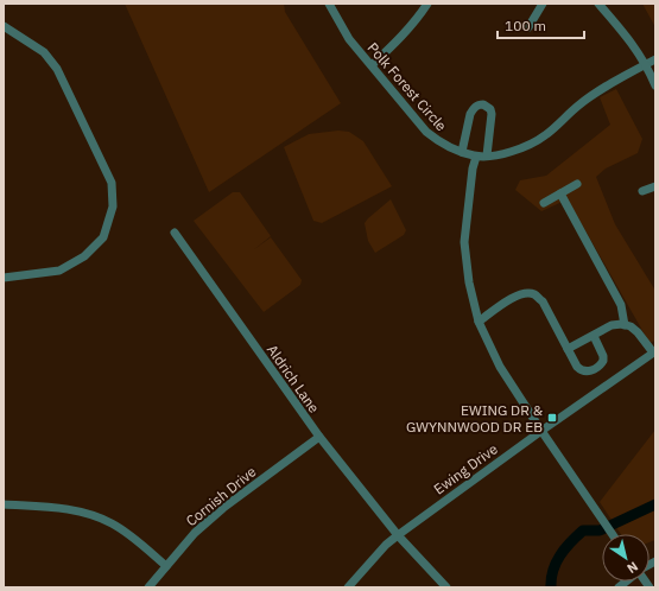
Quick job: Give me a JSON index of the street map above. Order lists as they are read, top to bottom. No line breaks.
{"streets":{"street":["Polk Forest Circle","Aldrich Lane","Ewing Drive","Cornish Drive"]},"crossings":[["Aldrich Lane","Ewing Drive"],["Aldrich Lane","Cornish Drive"]],"places":{"transit":["EWING DR & GWYNNWOOD DR EB"]},"scale_bar":"100 m","north":"bottom right"}
